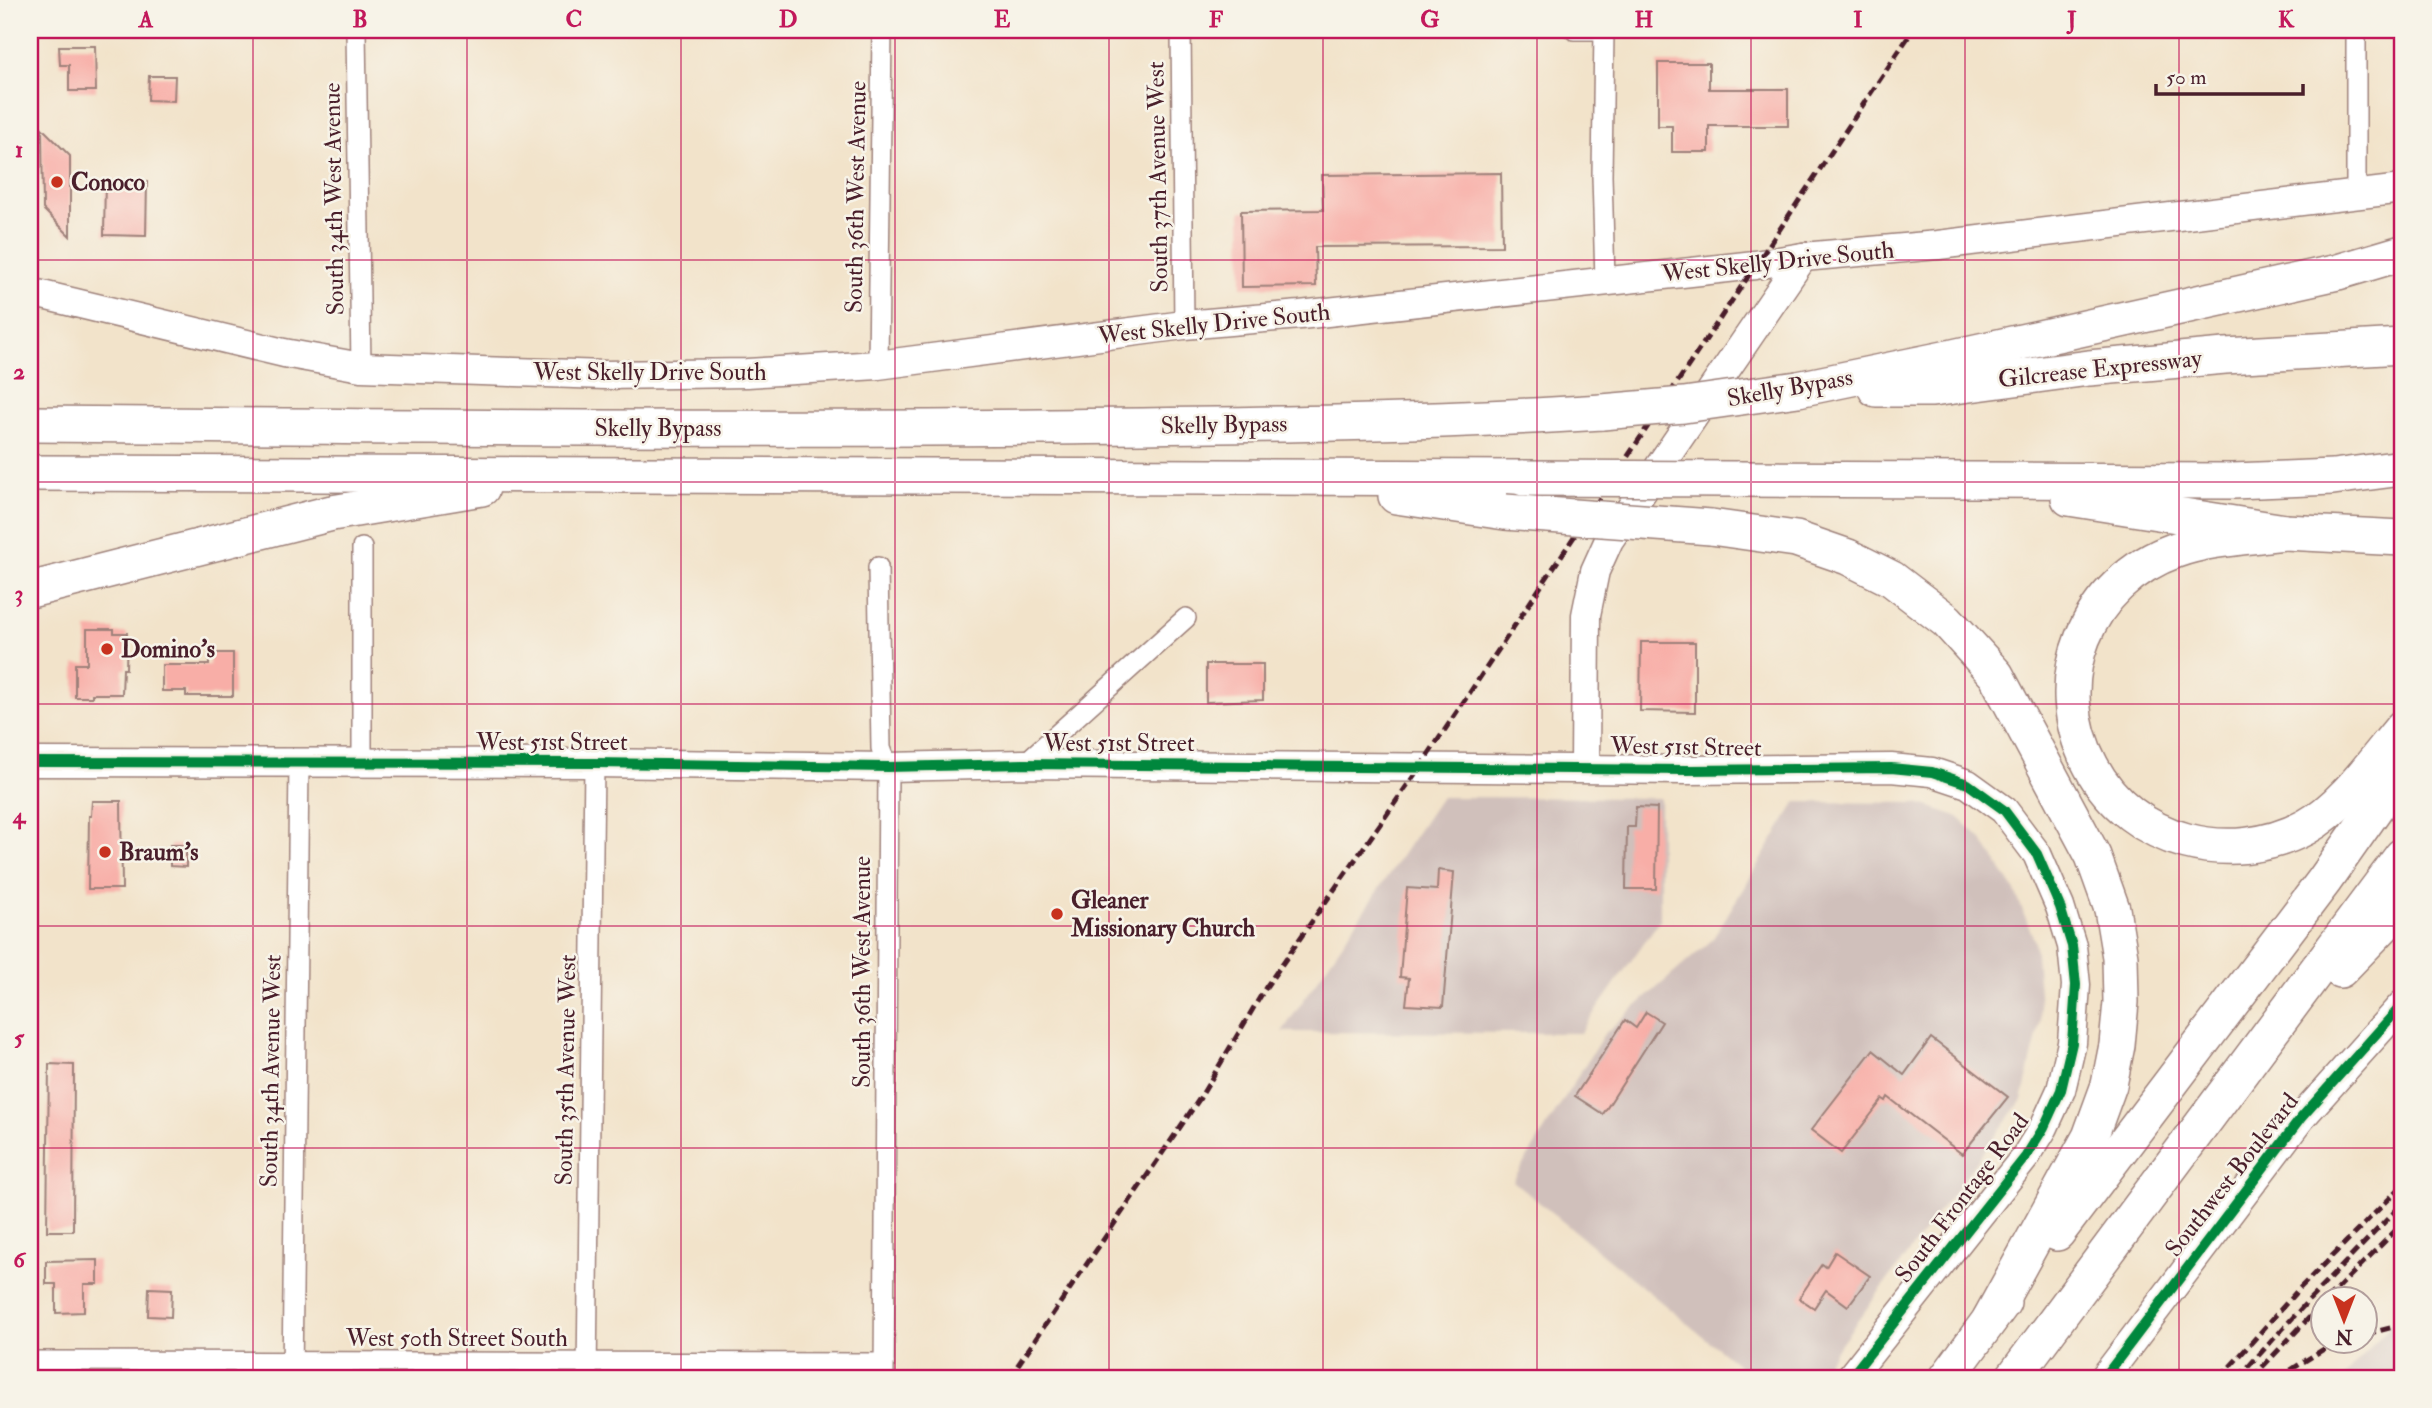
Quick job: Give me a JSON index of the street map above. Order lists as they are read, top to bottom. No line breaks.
{"streets":{"highway":["Gilcrease Expressway","Skelly Bypass"],"street":["South 37th Avenue West","South 36th West Avenue","South 34th West Avenue","West Skelly Drive South","West 51st Street","South 35th Avenue West","South 34th Avenue West","Southwest Boulevard","South Frontage Road","West 50th Street South"]},"crossings":[["South 37th Avenue West","West Skelly Drive South"],["South 36th West Avenue","West Skelly Drive South"],["South 36th West Avenue","West 51st Street"],["South 36th West Avenue","West 50th Street South"],["South 34th West Avenue","West Skelly Drive South"],["Gilcrease Expressway","Skelly Bypass"],["West 51st Street","South 35th Avenue West"],["West 51st Street","South 34th Avenue West"],["West 51st Street","South Frontage Road"],["South 35th Avenue West","West 50th Street South"],["South 34th Avenue West","West 50th Street South"]],"places":["Conoco","Domino's","Braum's","Gleaner Missionary Church"],"scale_bar":"50 m","north":"bottom","grid":{"columns":["A","B","C","D","E","F","G","H","I","J","K"],"rows":["1","2","3","4","5","6"]}}
